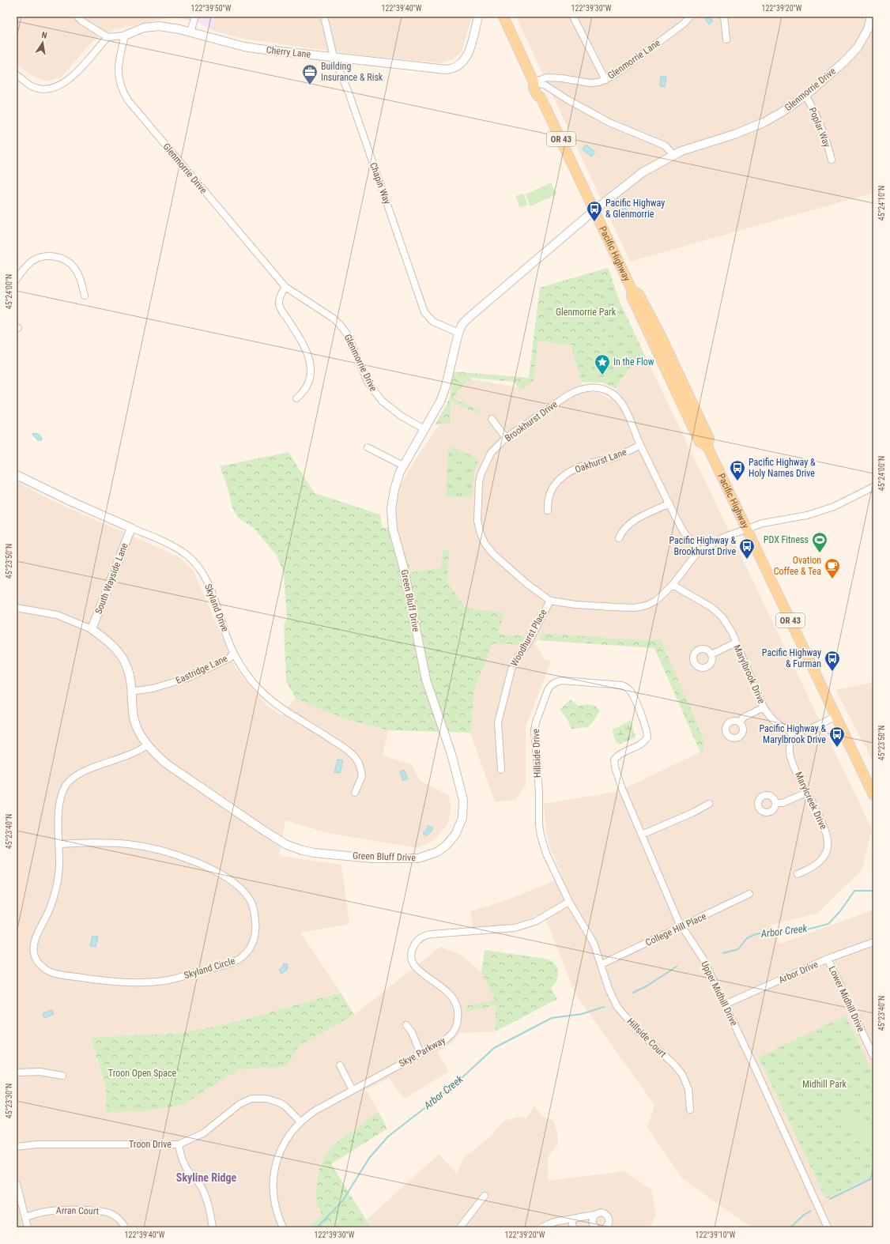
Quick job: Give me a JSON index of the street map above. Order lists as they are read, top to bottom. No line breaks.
{"streets":{"main road":["OR 43","Pacific Highway"],"street":["Cherry Lane","Glenmorrie Lane","Glenmorrie Drive","Poplar Way","Chapin Way","Brookhurst Drive","Oakhurst Lane","South Wayside Lane","Green Bluff Drive","Skyland Drive","Woodhurst Place","Eastridge Lane","Marylbrook Drive","Hillside Drive","Marylcreek Drive","College Hill Place","Skyland Circle","Arbor Drive","Upper Midhill Drive","Lower Midhill Drive","Hillside Court","Skye Parkway","Troon Drive","Arran Court"]},"crossings":[["Cherry Lane","Glenmorrie Drive"],["Cherry Lane","Chapin Way"],["Glenmorrie Lane","Pacific Highway"],["Glenmorrie Drive","Poplar Way"],["Glenmorrie Drive","Chapin Way"],["Glenmorrie Drive","Pacific Highway"],["Glenmorrie Drive","Green Bluff Drive"],["Pacific Highway","Brookhurst Drive"],["Brookhurst Drive","Oakhurst Lane"],["Brookhurst Drive","Woodhurst Place"],["Brookhurst Drive","Marylbrook Drive"],["South Wayside Lane","Green Bluff Drive"],["South Wayside Lane","Skyland Drive"],["Green Bluff Drive","Eastridge Lane"],["Green Bluff Drive","Skyland Circle"],["Skyland Drive","Eastridge Lane"],["Marylbrook Drive","Marylcreek Drive"],["Hillside Drive","College Hill Place"],["Hillside Drive","Upper Midhill Drive"],["Hillside Drive","Hillside Court"],["Hillside Drive","Skye Parkway"],["College Hill Place","Upper Midhill Drive"],["College Hill Place","Hillside Court"],["Arbor Drive","Upper Midhill Drive"],["Arbor Drive","Lower Midhill Drive"],["Skye Parkway","Troon Drive"]],"districts":["Skyline Ridge"],"water":["Arbor Creek"],"parks":["Glenmorrie Park","Troon Open Space","Midhill Park"],"places":{"office":["Building Insurance & Risk"],"bus stop":["Pacific Highway & Glenmorrie","Pacific Highway & Holy Names Drive","Pacific Highway & Brookhurst Drive","Pacific Highway & Furman","Pacific Highway & Marylbrook Drive"],"place":["In the Flow"],"sports":["PDX Fitness"],"cafe":["Ovation Coffee & Tea"]},"north":"top","coordinates":["122°39'50\"W","122°39'40\"W","122°39'30\"W","122°39'20\"W","45°24'10\"N","45°24'00\"N","45°23'50\"N","45°23'40\"N","45°23'30\"N","122°39'10\"W"]}
